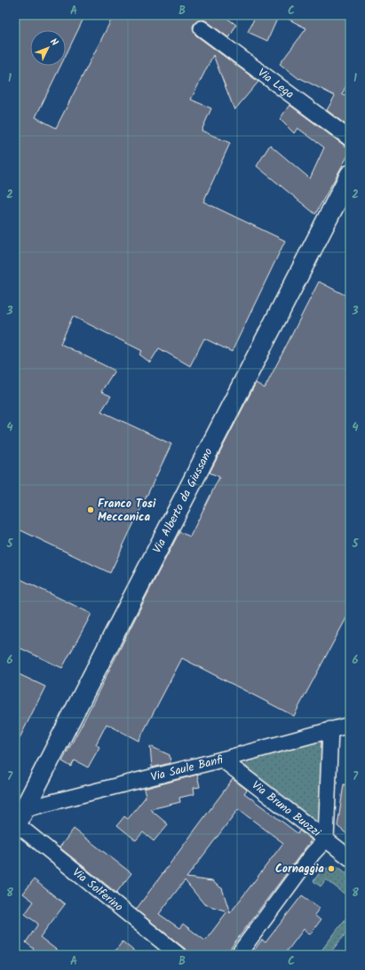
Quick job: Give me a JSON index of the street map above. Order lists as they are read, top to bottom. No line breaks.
{"streets":{"street":["Via Lega","Via Alberto da Giussano","Via Saule Banfi","Via Bruno Buozzi","Via Solferino"]},"crossings":[["Via Alberto da Giussano","Via Saule Banfi"],["Via Alberto da Giussano","Via Solferino"],["Via Saule Banfi","Via Bruno Buozzi"],["Via Saule Banfi","Via Solferino"]],"places":["Franco Tosi Meccanica","Cornaggia"],"north":"top right","grid":{"columns":["A","B","C"],"rows":["1","2","3","4","5","6","7","8"]}}
